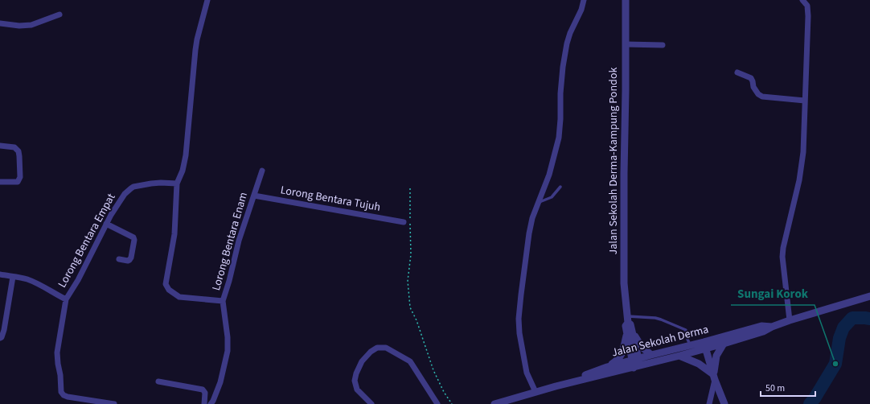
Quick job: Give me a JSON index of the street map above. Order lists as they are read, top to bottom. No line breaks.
{"streets":{"street":["Jalan Sekolah Derma-Kampung Pondok","Lorong Bentara Tujuh","Lorong Bentara Empat","Lorong Bentara Enam","Jalan Sekolah Derma"]},"crossings":[["Jalan Sekolah Derma-Kampung Pondok","Jalan Sekolah Derma"],["Lorong Bentara Tujuh","Lorong Bentara Enam"]],"places":["Sungai Korok"],"scale_bar":"50 m"}
